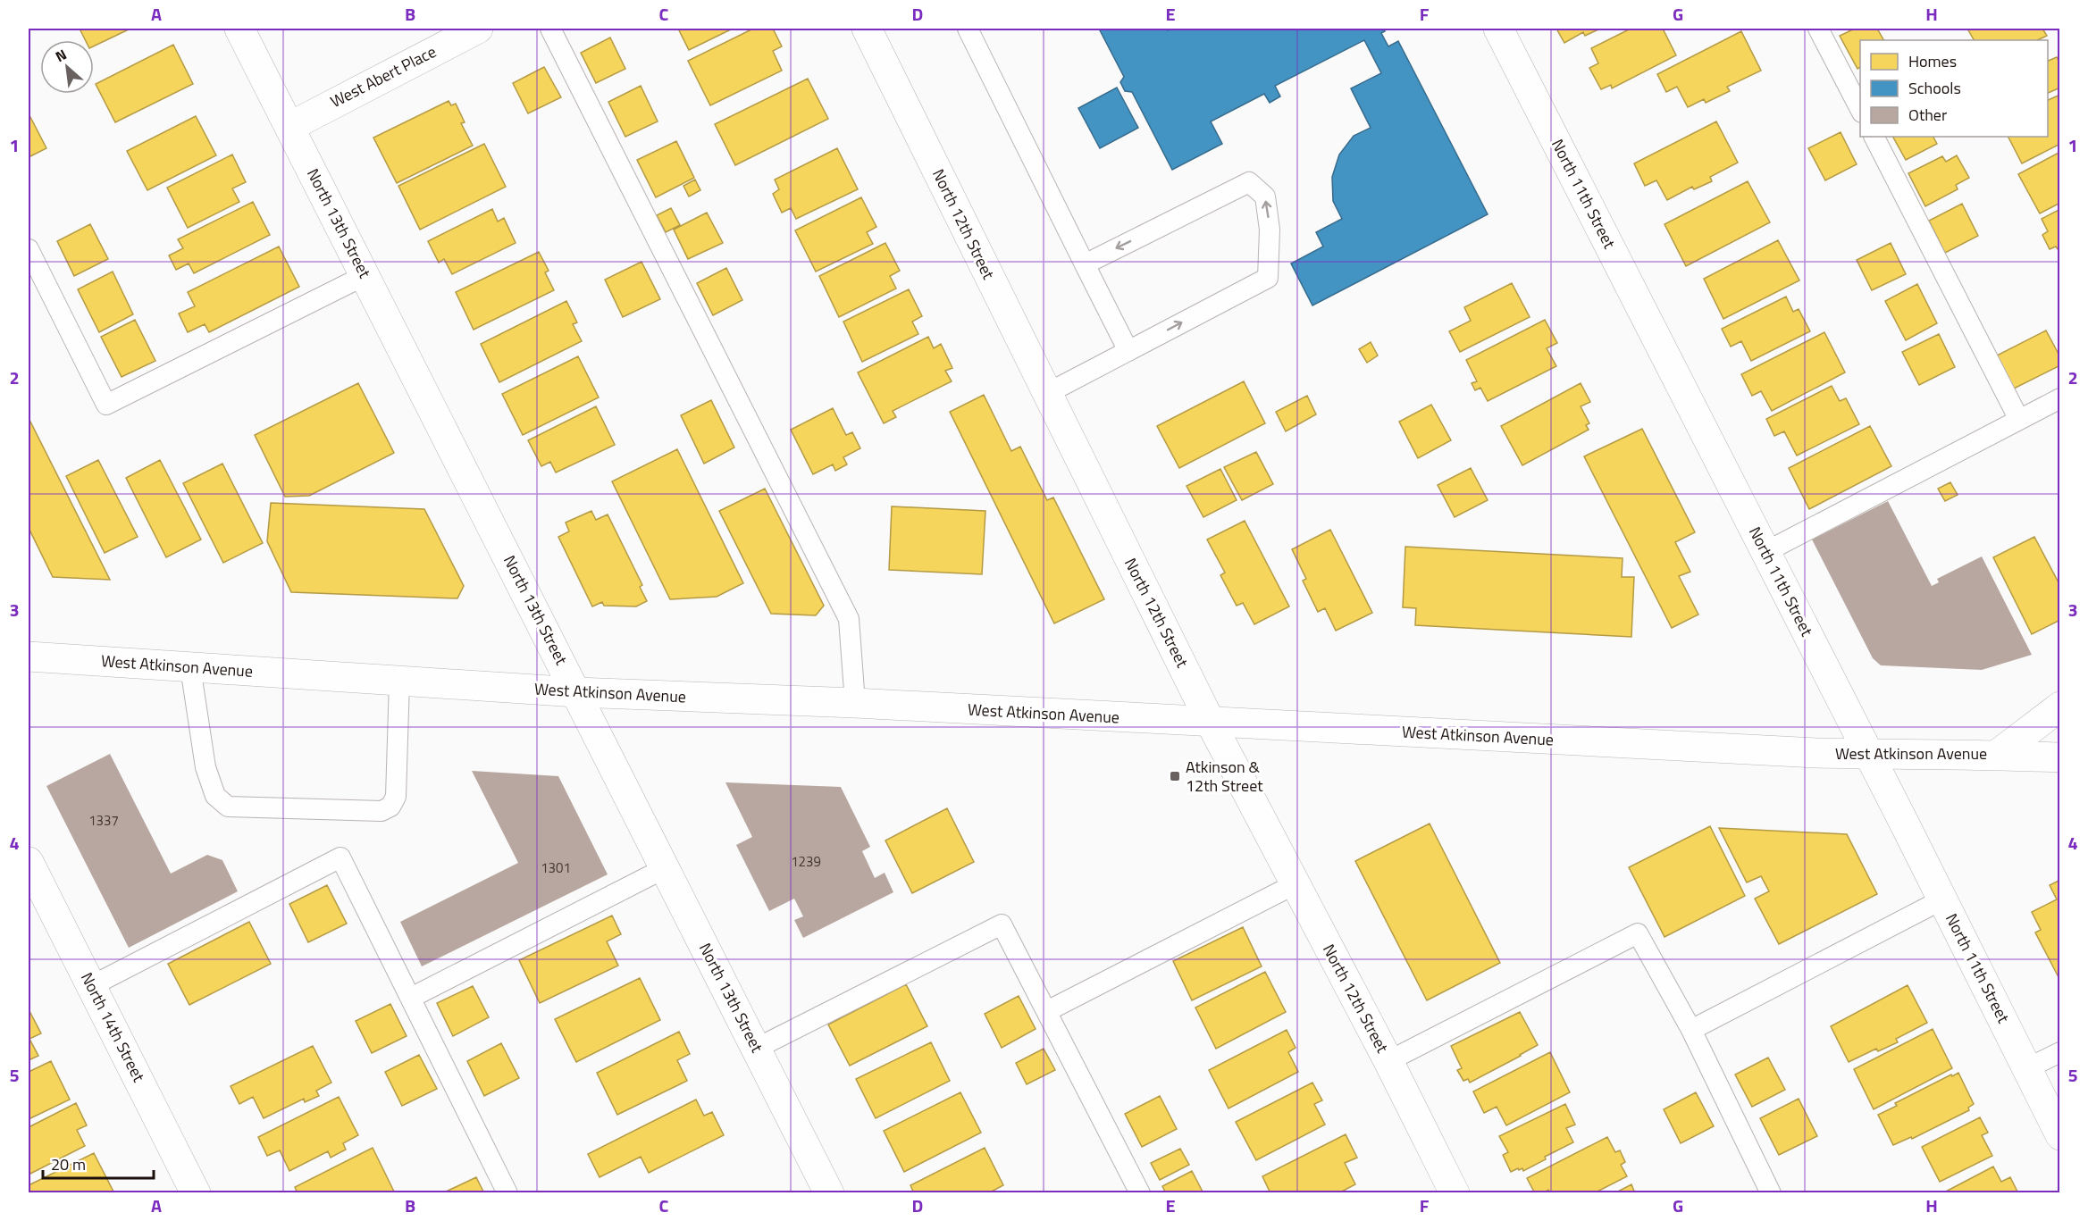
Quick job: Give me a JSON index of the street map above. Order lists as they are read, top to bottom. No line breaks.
{"streets":{"street":["West Abert Place","North 11th Street","North 13th Street","North 12th Street","West Atkinson Avenue","North 14th Street"]},"crossings":[["West Abert Place","North 13th Street"],["North 11th Street","West Atkinson Avenue"],["North 13th Street","West Atkinson Avenue"],["North 12th Street","West Atkinson Avenue"]],"places":{"transit":["Atkinson & 12th Street"]},"house_numbers":["1337","1239","1301"],"legend":["Homes","Schools","Other"],"scale_bar":"20 m","north":"top left","grid":{"columns":["A","B","C","D","E","F","G","H"],"rows":["1","2","3","4","5"]}}
